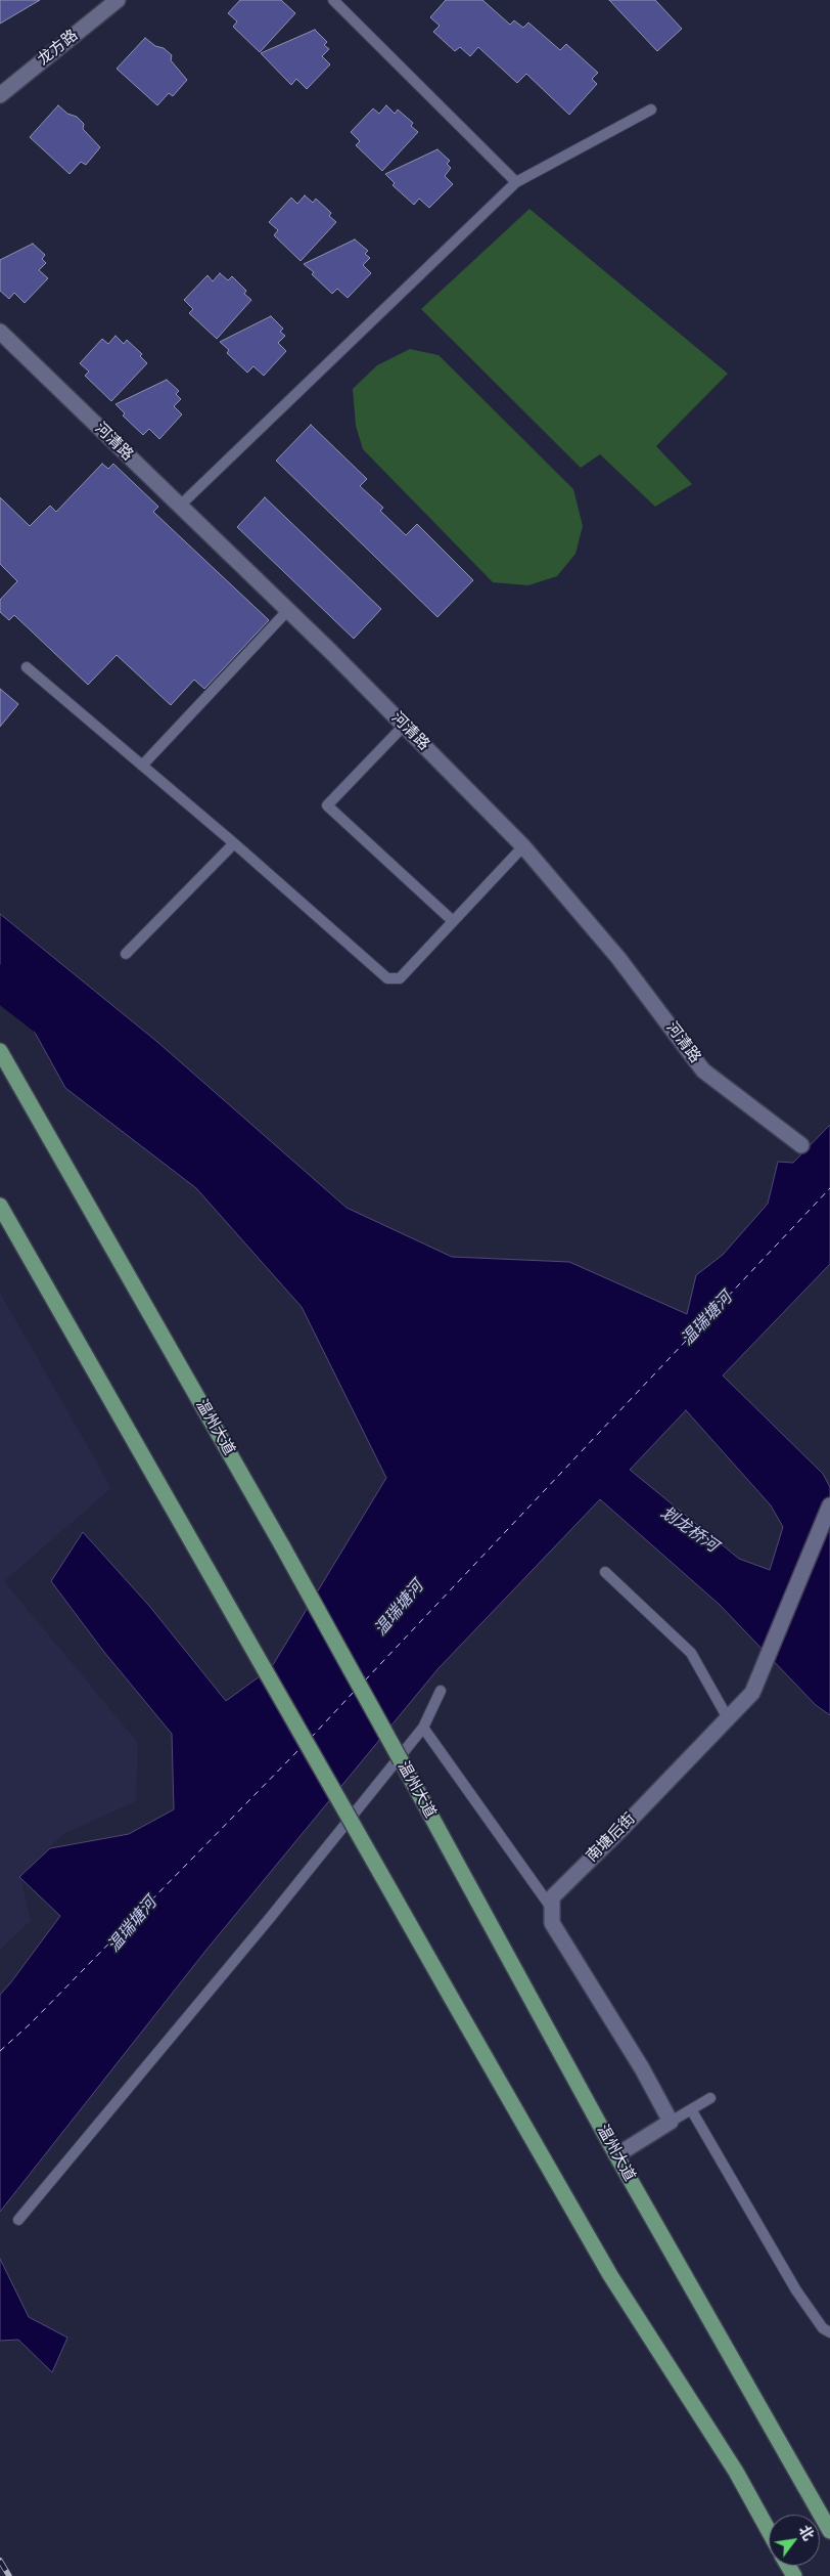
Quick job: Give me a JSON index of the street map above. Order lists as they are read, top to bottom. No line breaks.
{"streets":{"main road":["温州大道"],"street":["龙方路","河清路","南塘后街"]},"water":["温瑞塘河","划龙桥河"],"north":"top right"}
